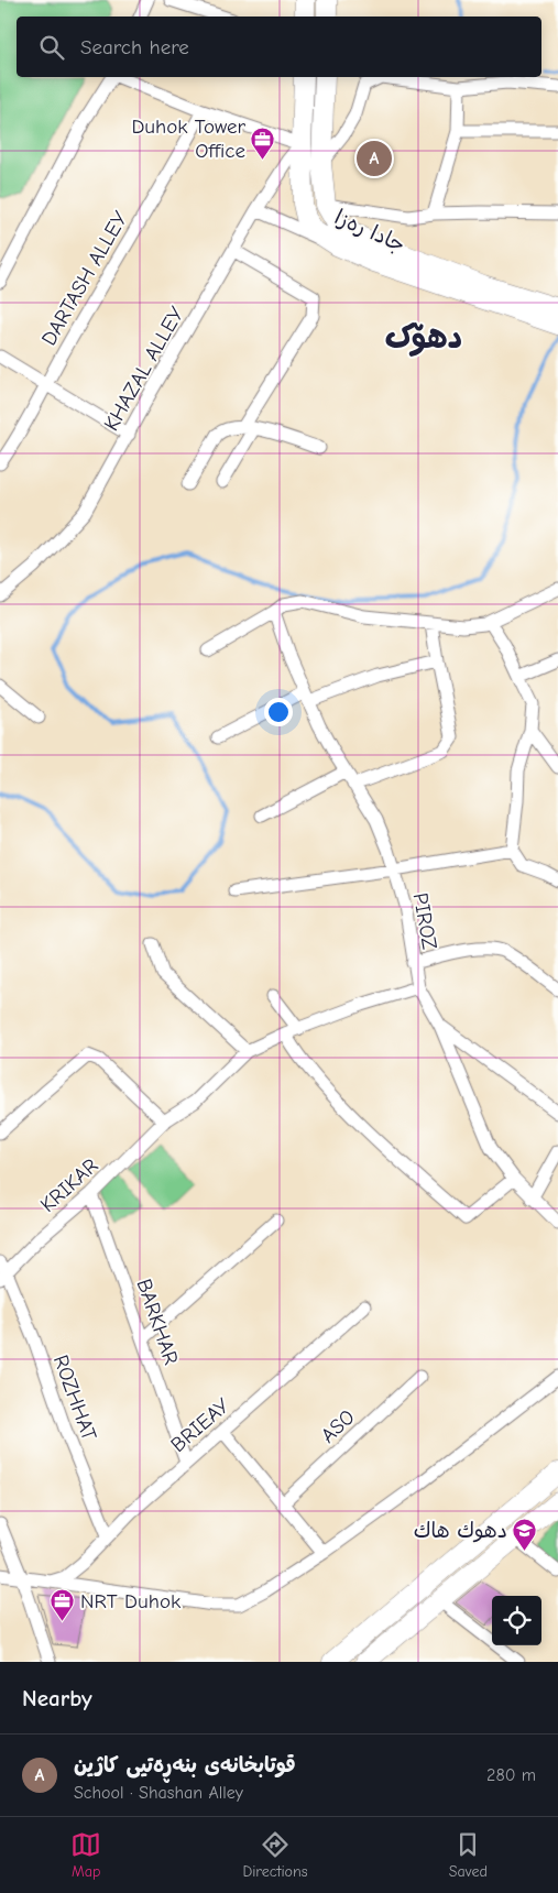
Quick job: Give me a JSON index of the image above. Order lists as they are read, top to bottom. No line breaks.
{"streets":{"main road":["جادا ره‌زا"],"street":["DARTASH ALLEY","KHAZAL ALLEY","PIROZ","KRIKAR","BARKHAR","ROZHHAT","BRIEAY","ASO"]},"crossings":[["جادا ره‌زا","KHAZAL ALLEY"],["PIROZ","KRIKAR"],["KRIKAR","BARKHAR"],["KRIKAR","ROZHHAT"],["BARKHAR","BRIEAY"],["ROZHHAT","BRIEAY"]],"districts":["دھۆک"],"places":{"office":["Duhok Tower Office","NRT Duhok"],"school or university":["دهوك هاك"]},"page":{"search":"Search here","pins":"A","heading":"Nearby","list":[{"mark":"A","name":"قوتابخانەی بنەڕەتیی کاژین","note":"School · Shashan Alley","value":"280 m"}],"nav":["Map","Directions","Saved"]}}
